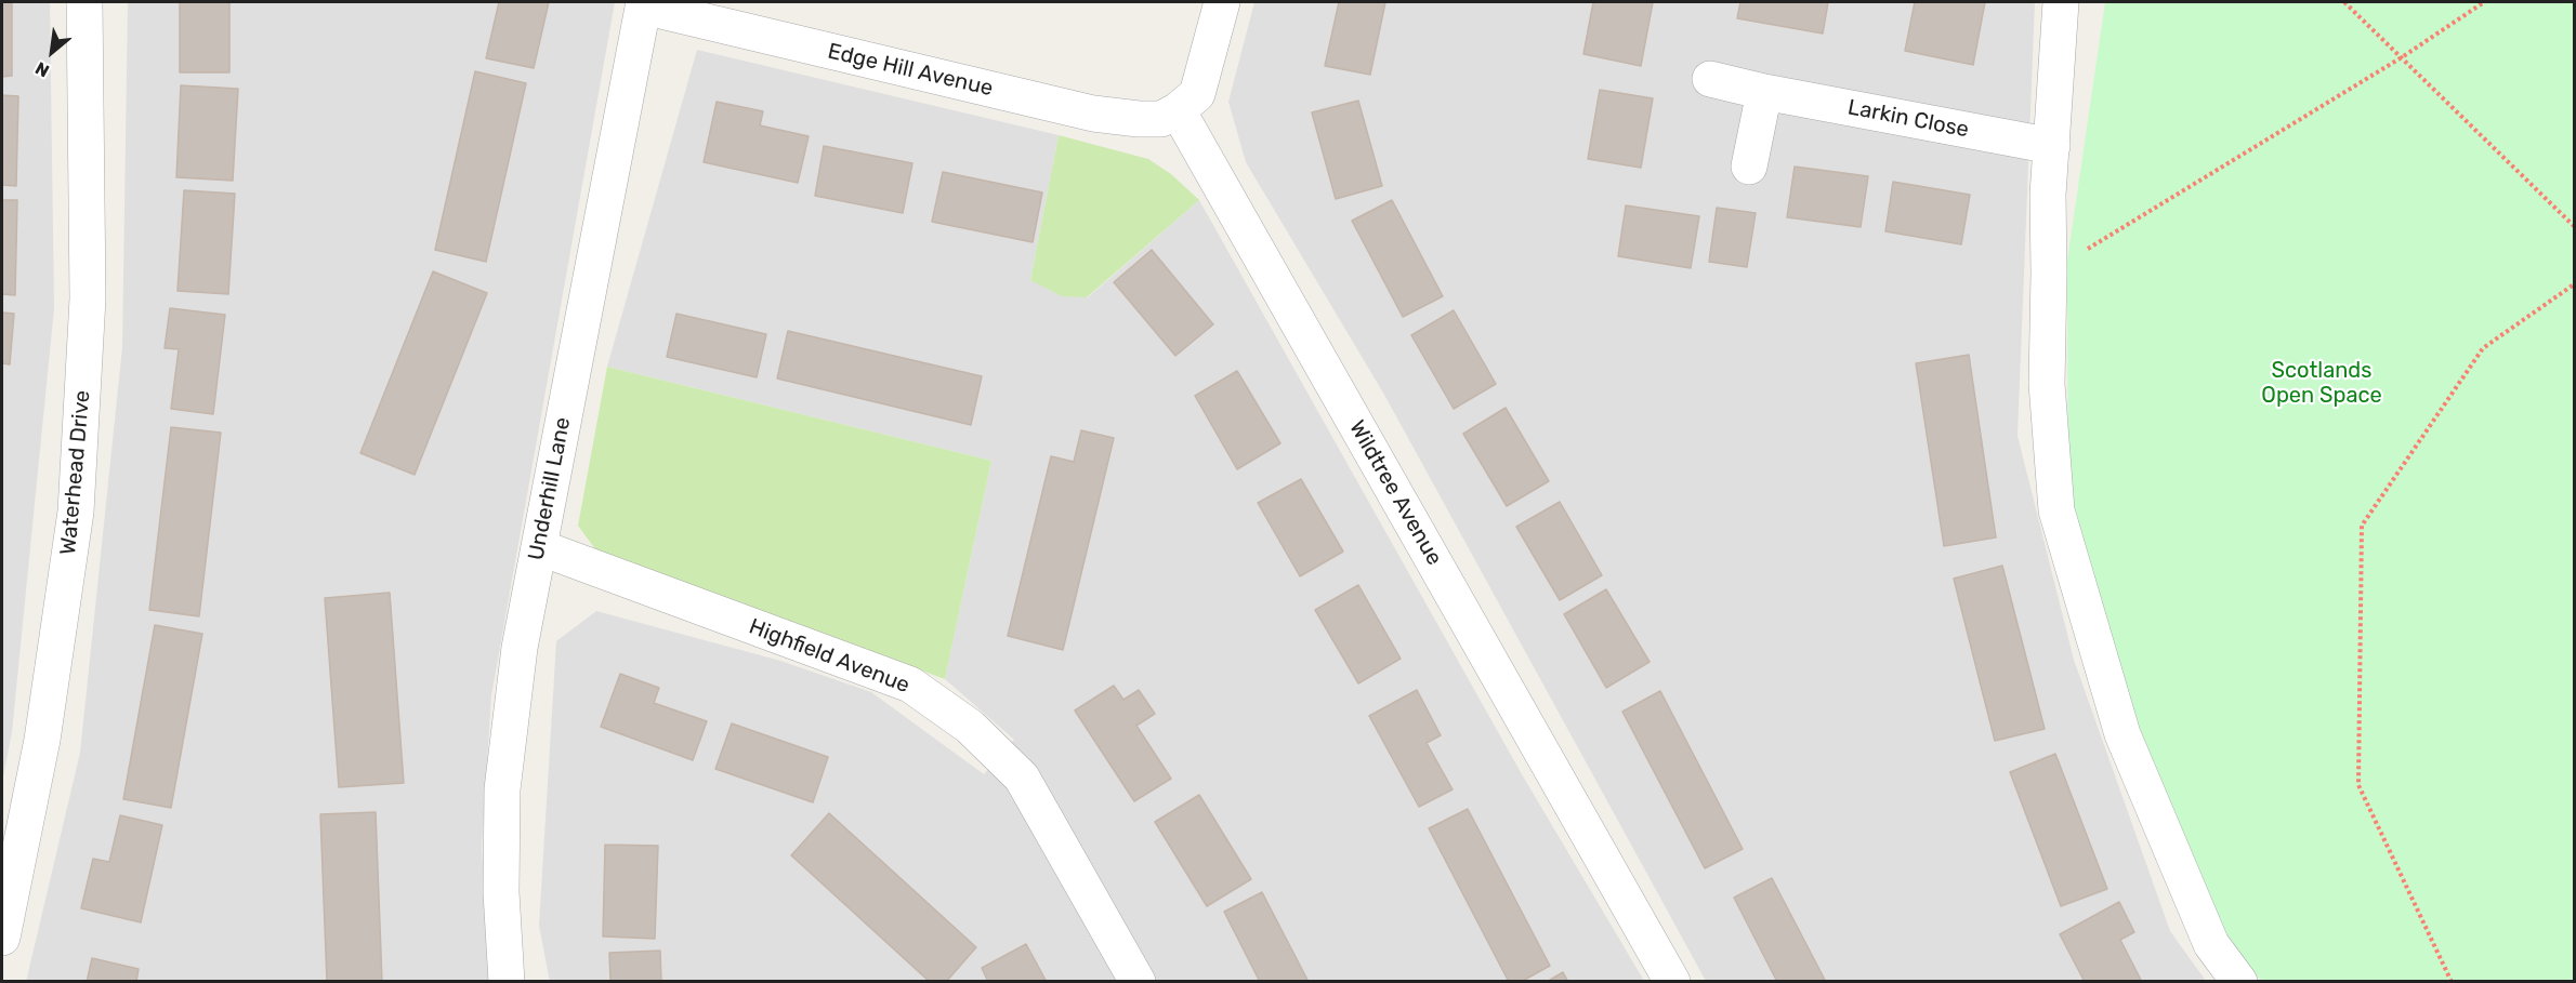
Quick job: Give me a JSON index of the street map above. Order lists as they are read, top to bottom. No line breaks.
{"streets":{"street":["Edge Hill Avenue","Larkin Close","Waterhead Drive","Underhill Lane","Wildtree Avenue","Highfield Avenue"]},"crossings":[["Edge Hill Avenue","Underhill Lane"],["Edge Hill Avenue","Wildtree Avenue"],["Underhill Lane","Highfield Avenue"]],"parks":["Scotlands Open Space"],"north":"bottom left"}
